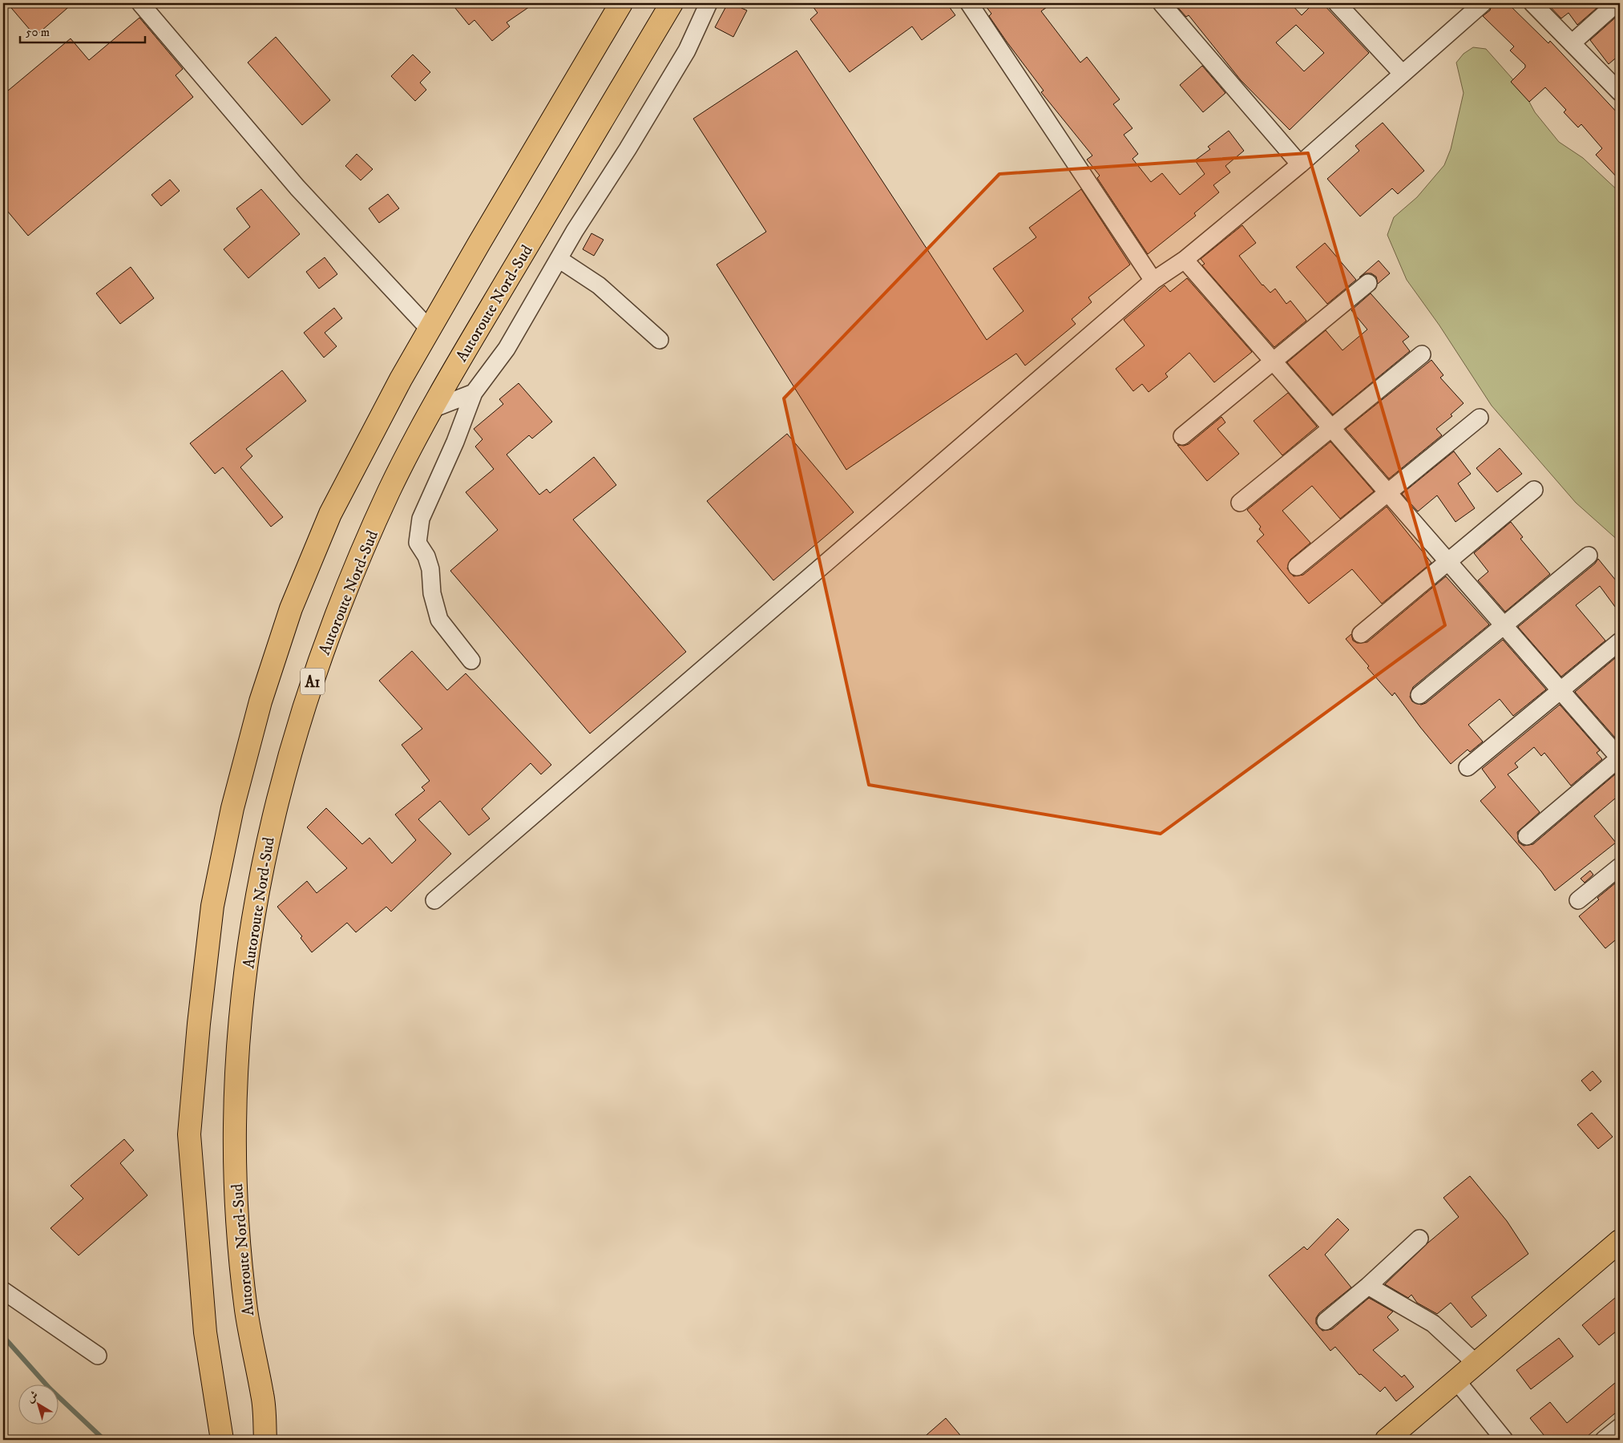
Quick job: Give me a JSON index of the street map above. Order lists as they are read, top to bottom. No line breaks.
{"streets":{"main road":["Autoroute Nord-Sud","A1"]},"scale_bar":"50 m","north":"top left"}
